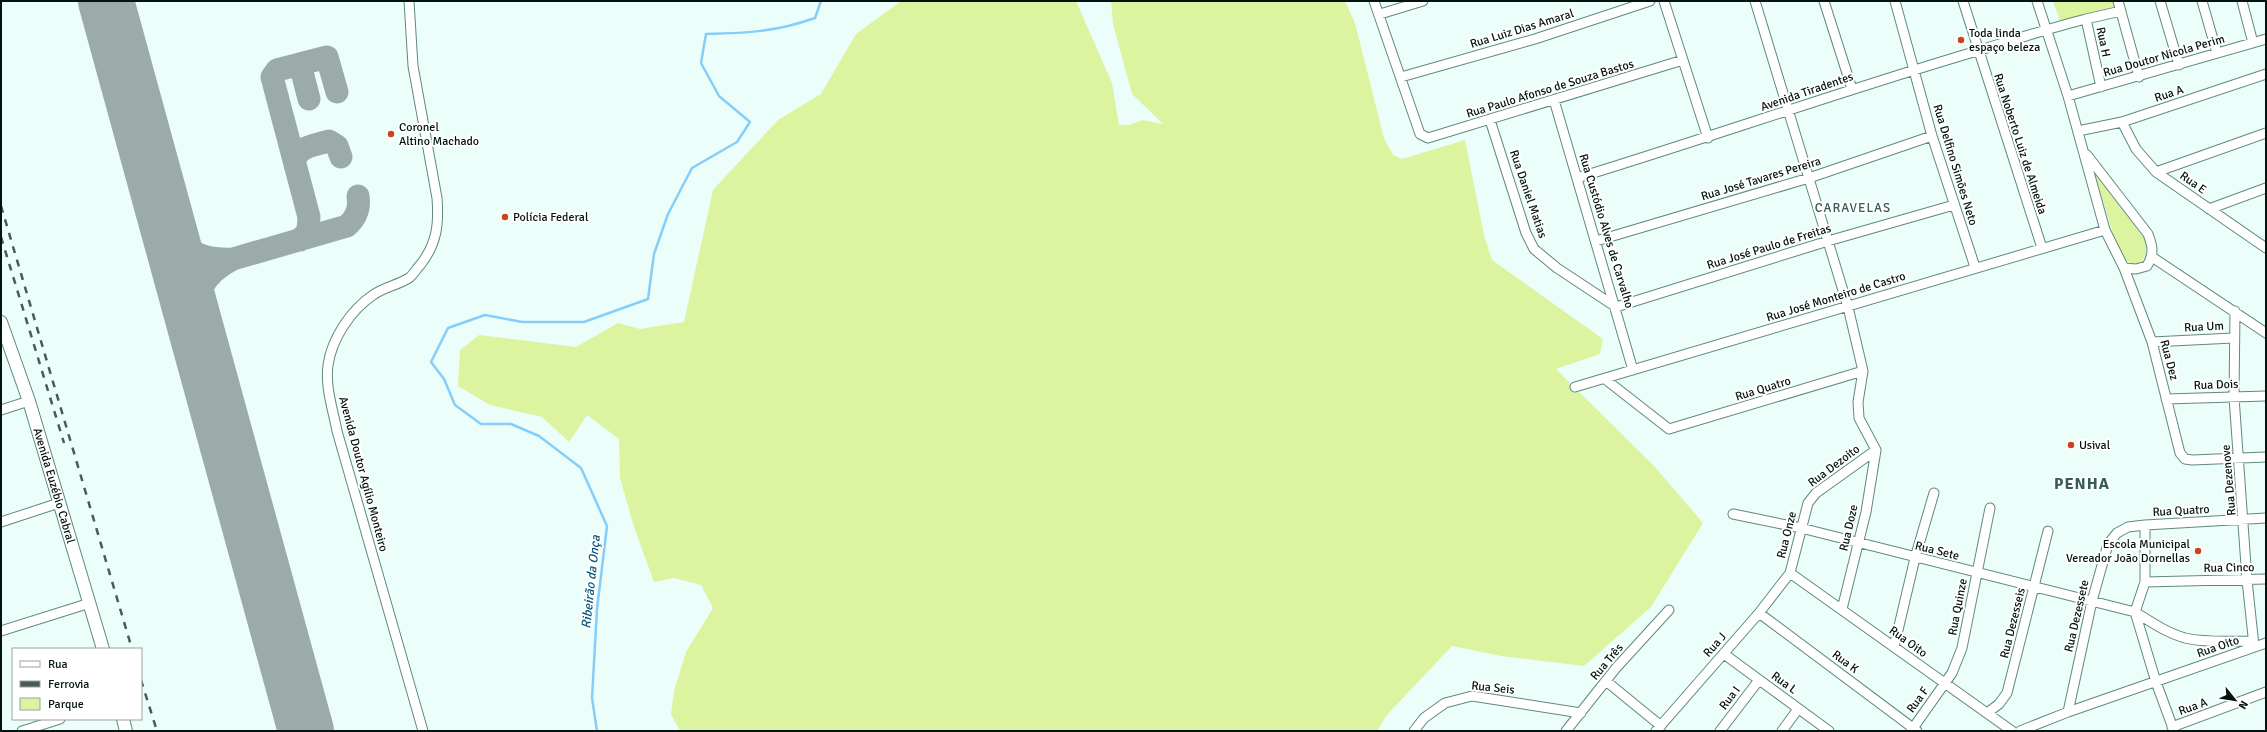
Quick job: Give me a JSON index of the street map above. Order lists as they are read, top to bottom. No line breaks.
{"streets":{"main road":["Avenida Euzébio Cabral"],"street":["Rua Luiz Dias Amaral","Rua H","Rua Doutor Nicola Perim","Rua Paulo Afonso de Souza Bastos","Avenida Tiradentes","Rua A","Rua Noberto Luiz de Almeida","Rua Delfino Simões Neto","Rua José Tavares Pereira","Rua E","Rua Daniel Matias","Rua Custódio Alves de Carvalho","Rua José Paulo de Freitas","Rua José Monteiro de Castro","Rua Um","Rua Dez","Rua Dois","Rua Quatro","Rua Dezoito","Avenida Doutor Agílio Monteiro","Rua Dezenove","Rua Doze","Rua Onze","Rua Sete","Rua Cinco","Rua Quinze","Rua Dezessete","Rua Dezesseis","Rua Oito","Rua J","Rua Três","Rua K","Rua L","Rua Seis","Rua I","Rua F"]},"crossings":[["Rua Luiz Dias Amaral","Rua Paulo Afonso de Souza Bastos"],["Rua H","Rua Doutor Nicola Perim"],["Rua H","Avenida Tiradentes"],["Rua H","Rua Dez"],["Rua Doutor Nicola Perim","Rua Dez"],["Rua Paulo Afonso de Souza Bastos","Rua Daniel Matias"],["Rua Paulo Afonso de Souza Bastos","Rua Custódio Alves de Carvalho"],["Avenida Tiradentes","Rua Noberto Luiz de Almeida"],["Avenida Tiradentes","Rua Delfino Simões Neto"],["Avenida Tiradentes","Rua Custódio Alves de Carvalho"],["Avenida Tiradentes","Rua Dez"],["Rua A","Rua E"],["Rua A","Rua Dez"],["Rua Noberto Luiz de Almeida","Rua José Monteiro de Castro"],["Rua Delfino Simões Neto","Rua José Tavares Pereira"],["Rua Delfino Simões Neto","Rua José Paulo de Freitas"],["Rua Delfino Simões Neto","Rua José Monteiro de Castro"],["Rua José Tavares Pereira","Rua Custódio Alves de Carvalho"],["Rua Daniel Matias","Rua Custódio Alves de Carvalho"],["Rua Daniel Matias","Rua José Paulo de Freitas"],["Rua Custódio Alves de Carvalho","Rua José Paulo de Freitas"],["Rua Custódio Alves de Carvalho","Rua José Monteiro de Castro"],["Rua José Monteiro de Castro","Rua Dez"],["Rua José Monteiro de Castro","Rua Quatro"],["Rua Um","Rua Dez"],["Rua Um","Rua Dezenove"],["Rua Dez","Rua Dois"],["Rua Dez","Rua Dezenove"],["Rua Dois","Rua Dezenove"],["Rua Quatro","Rua Dezenove"],["Rua Quatro","Rua Dezessete"],["Rua Dezoito","Rua Doze"],["Rua Dezoito","Rua Onze"],["Rua Dezenove","Rua Cinco"],["Rua Dezenove","Rua Oito"],["Rua Doze","Rua Sete"],["Rua Doze","Rua Oito"],["Rua Onze","Rua Sete"],["Rua Onze","Rua Oito"],["Rua Onze","Rua J"],["Rua Sete","Rua Quinze"],["Rua Sete","Rua Dezessete"],["Rua Sete","Rua Dezesseis"],["Rua Quinze","Rua Oito"],["Rua Quinze","Rua F"],["Rua Dezessete","Rua Oito"],["Rua Dezesseis","Rua Oito"],["Rua Oito","Rua J"],["Rua Oito","Rua F"],["Rua J","Rua K"],["Rua J","Rua L"],["Rua Três","Rua Seis"],["Rua K","Rua F"],["Rua L","Rua I"]],"districts":["CARAVELAS","PENHA"],"water":["Ribeirão da Onça"],"places":["Toda linda espaço beleza","Coronel Altino Machado","Polícia Federal","Usival","Escola Municipal Vereador João Dornellas"],"legend":["Rua","Ferrovia","Parque"],"north":"bottom right"}
